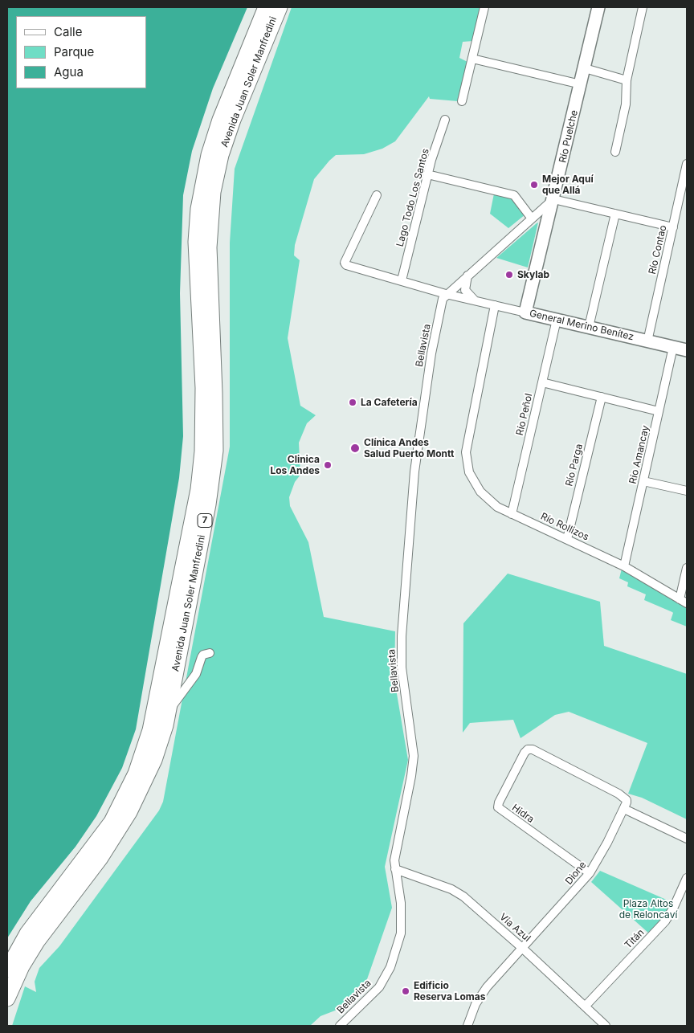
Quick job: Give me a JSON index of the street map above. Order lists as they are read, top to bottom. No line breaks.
{"streets":{"highway":["Avenida Juan Soler Manfredini","7"],"street":["Río Puelche","Lago Todo Los Santos","Río Contao","General Merino Benítez","Bellavista","Río Peñol","Río Amancay","Río Parga","Río Rollizos","Hidra","Dione","Vía Azul","Titán"]},"crossings":[["Río Puelche","General Merino Benítez"],["Lago Todo Los Santos","General Merino Benítez"],["Río Contao","General Merino Benítez"],["General Merino Benítez","Bellavista"],["General Merino Benítez","Río Peñol"],["General Merino Benítez","Río Amancay"],["General Merino Benítez","Río Rollizos"],["Bellavista","Vía Azul"],["Río Peñol","Río Rollizos"],["Río Amancay","Río Rollizos"],["Río Parga","Río Rollizos"],["Hidra","Dione"],["Dione","Vía Azul"],["Vía Azul","Titán"]],"parks":["Plaza Altos de Reloncaví"],"places":["Mejor Aquí que Allá","Skylab","La Cafetería","Clínica Andes Salud Puerto Montt","Clinica Los Andes","Edificio Reserva Lomas"],"legend":["Calle","Parque","Agua"]}
